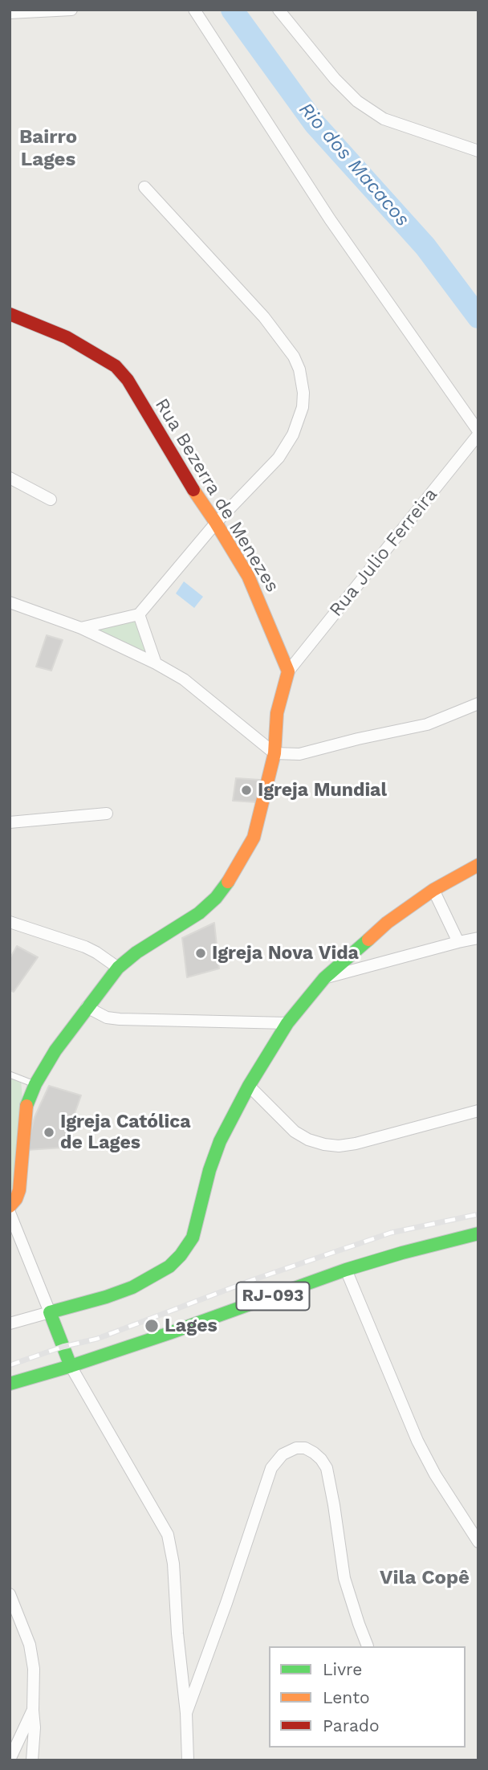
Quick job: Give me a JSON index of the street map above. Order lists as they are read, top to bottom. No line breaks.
{"streets":{"street":["Rua Bezerra de Menezes","Rua Julio Ferreira","RJ-093"]},"crossings":[["Rua Bezerra de Menezes","Rua Julio Ferreira"]],"districts":["Bairro Lages","Vila Copê"],"water":["Rio dos Macacos"],"places":["Igreja Mundial","Igreja Nova Vida","Igreja Católica de Lages","Lages"],"legend":["Livre","Lento","Parado"]}
